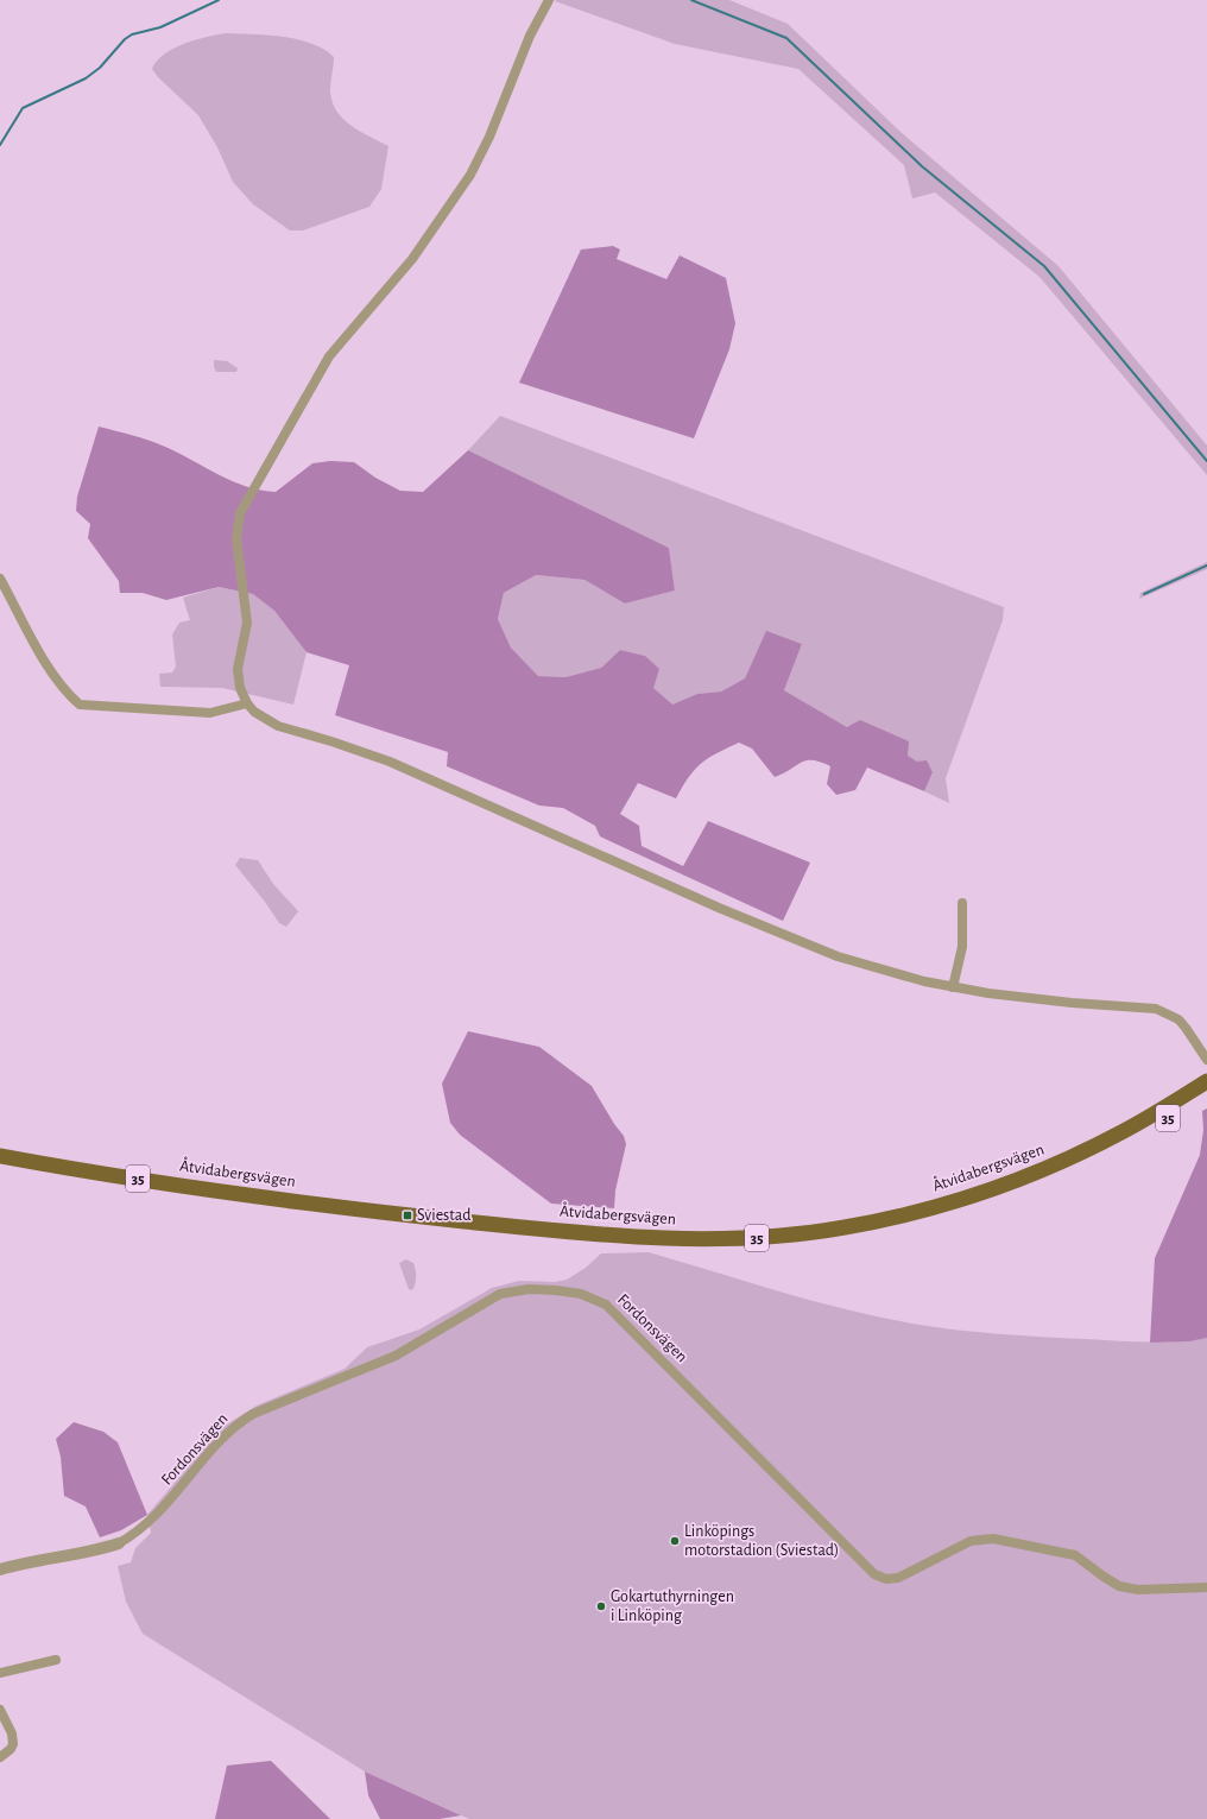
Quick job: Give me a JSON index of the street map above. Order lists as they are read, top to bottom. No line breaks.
{"streets":{"main road":["35","Åtvidabergsvägen"],"street":["Fordonsvägen"]},"places":{"transit":["Sviestad"],"other":["Linköpings motorstadion (Sviestad)","Gokartuthyrningen i Linköping"]}}
